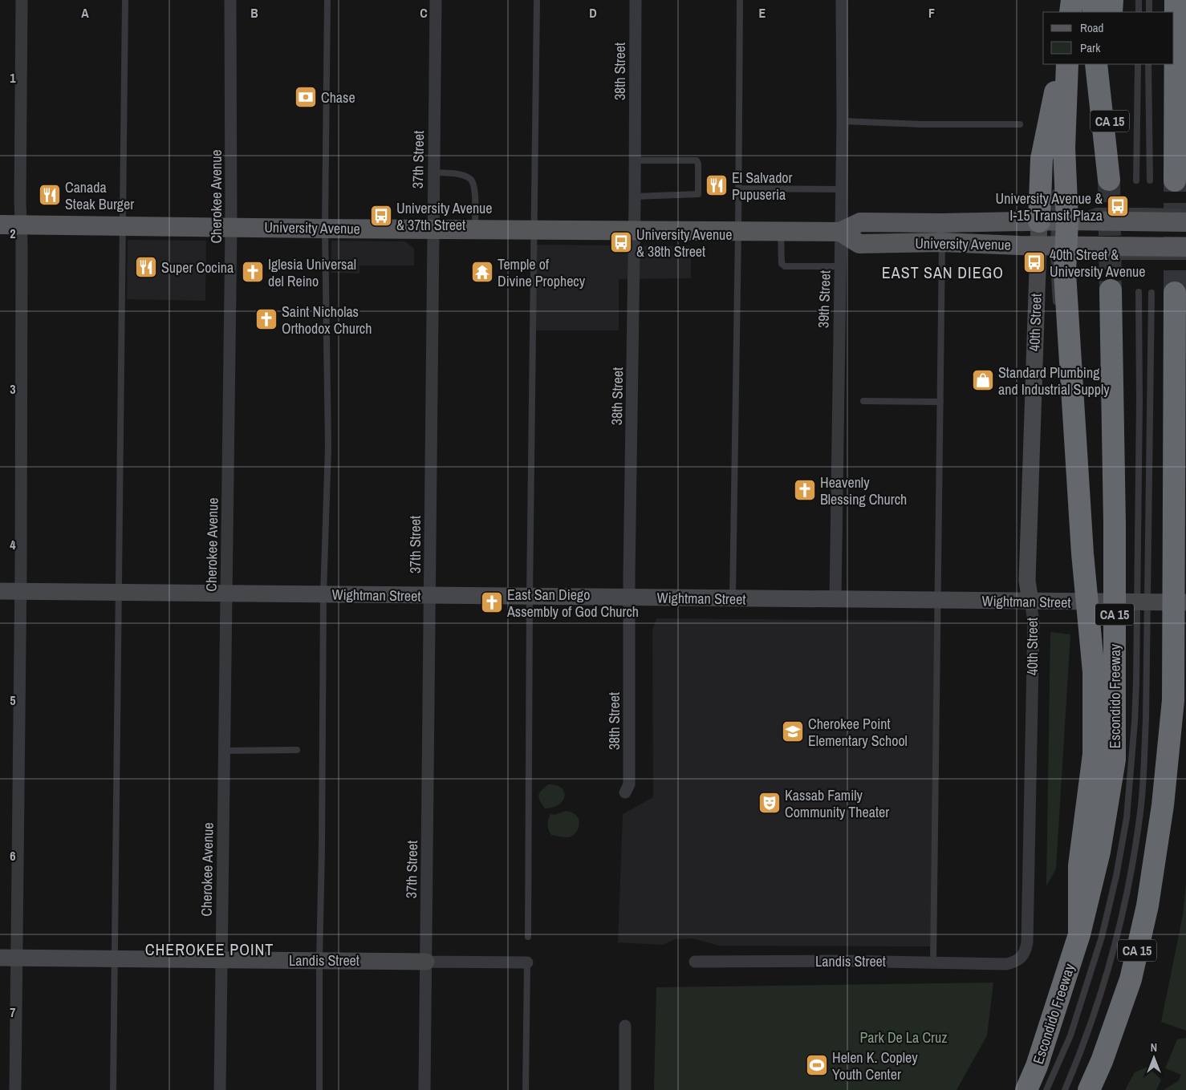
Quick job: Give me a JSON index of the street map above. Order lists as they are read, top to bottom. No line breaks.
{"streets":{"highway":["CA 15","Escondido Freeway"],"main road":["University Avenue","40th Street","Wightman Street","Landis Street"],"street":["38th Street","37th Street","Cherokee Avenue","39th Street"]},"crossings":[["38th Street","University Avenue"],["38th Street","Wightman Street"],["37th Street","University Avenue"],["37th Street","Wightman Street"],["37th Street","Landis Street"],["Cherokee Avenue","University Avenue"],["Cherokee Avenue","Wightman Street"],["Cherokee Avenue","Landis Street"],["University Avenue","39th Street"],["University Avenue","40th Street"],["39th Street","Wightman Street"],["40th Street","Wightman Street"],["40th Street","Landis Street"]],"districts":["EAST SAN DIEGO","CHEROKEE POINT"],"parks":["Park De La Cruz"],"places":{"bank":["Chase"],"restaurant":["El Salvador Pupuseria","Canada Steak Burger","Super Cocina"],"bus stop":["University Avenue & I-15 Transit Plaza","University Avenue & 37th Street","University Avenue & 38th Street","40th Street & University Avenue"],"church":["Iglesia Universal del Reino","Saint Nicholas Orthodox Church","Heavenly Blessing Church","East San Diego Assembly of God Church"],"temple":["Temple of Divine Prophecy"],"shop":["Standard Plumbing and Industrial Supply"],"school or university":["Cherokee Point Elementary School"],"theatre":["Kassab Family Community Theater"],"sports":["Helen K. Copley Youth Center"]},"legend":["Road","Park"],"north":"top","grid":{"columns":["A","B","C","D","E","F"],"rows":["1","2","3","4","5","6","7"]}}
